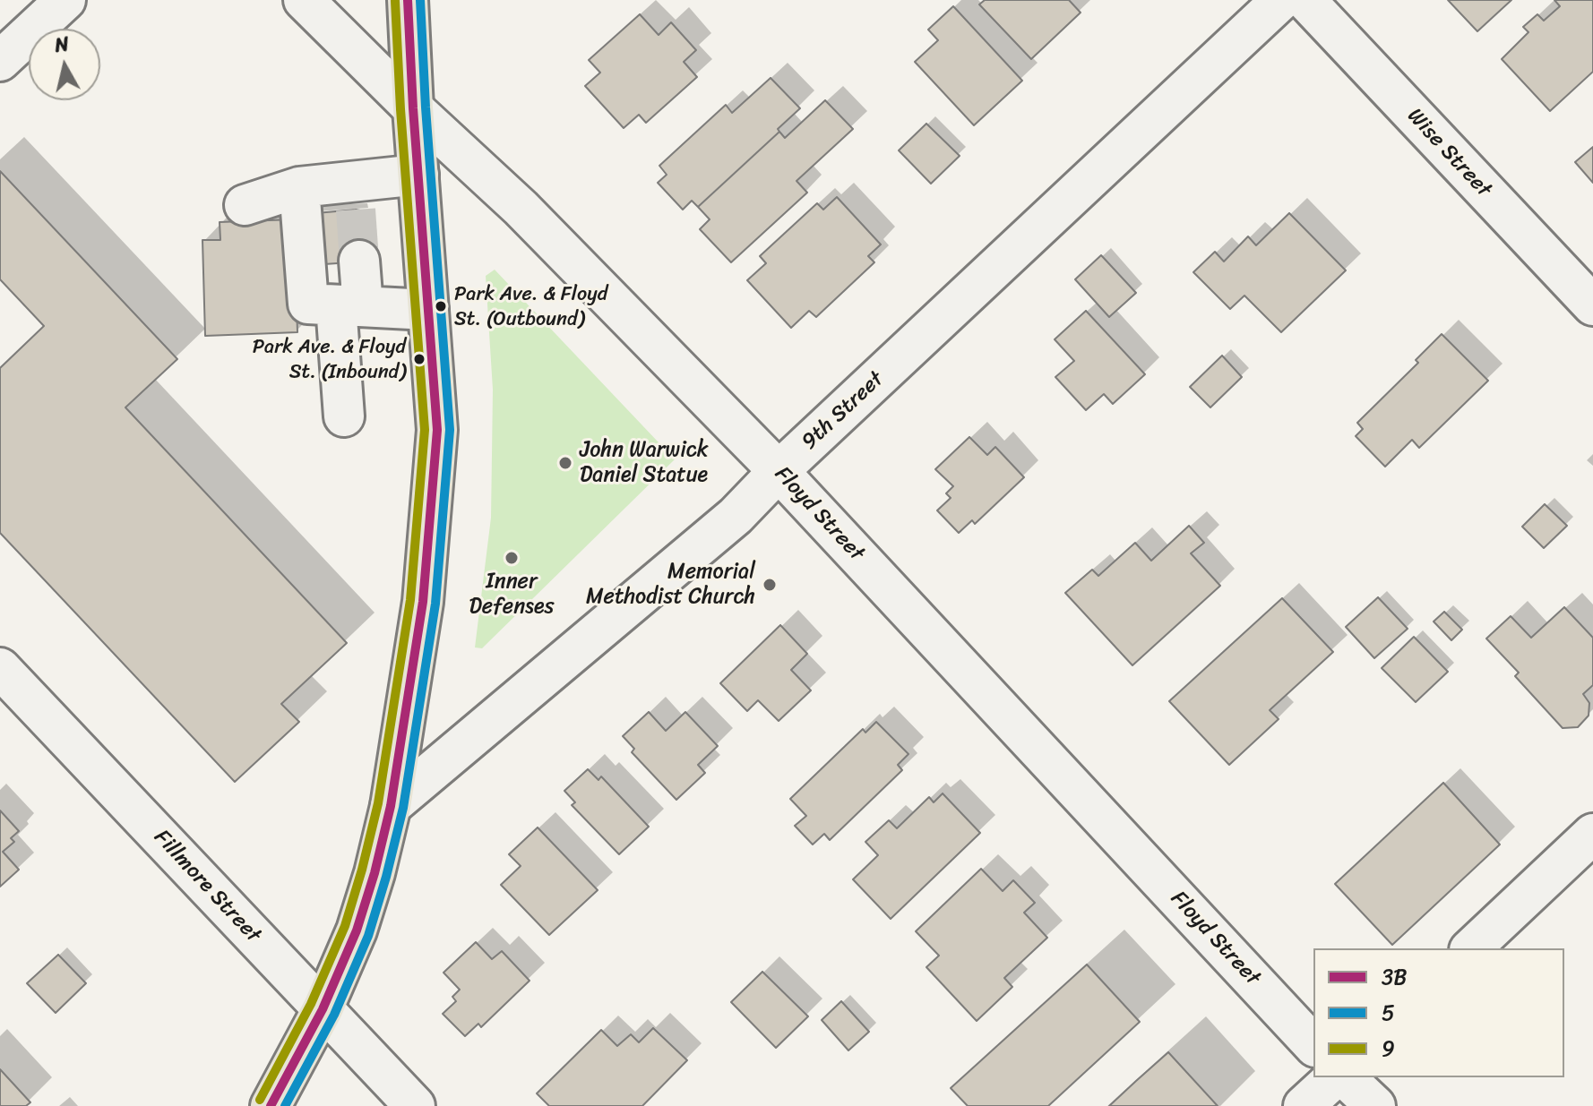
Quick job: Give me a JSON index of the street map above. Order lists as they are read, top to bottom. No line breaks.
{"streets":{"street":["Wise Street","9th Street","Floyd Street","Fillmore Street"]},"crossings":[["9th Street","Floyd Street"]],"places":["Park Ave. & Floyd St. (Outbound)","Park Ave. & Floyd St. (Inbound)","John Warwick Daniel Statue","Inner Defenses","Memorial Methodist Church"],"lines":["transit line 3B","transit line 5","transit line 9"],"legend":["3B","5","9"],"north":"top"}
